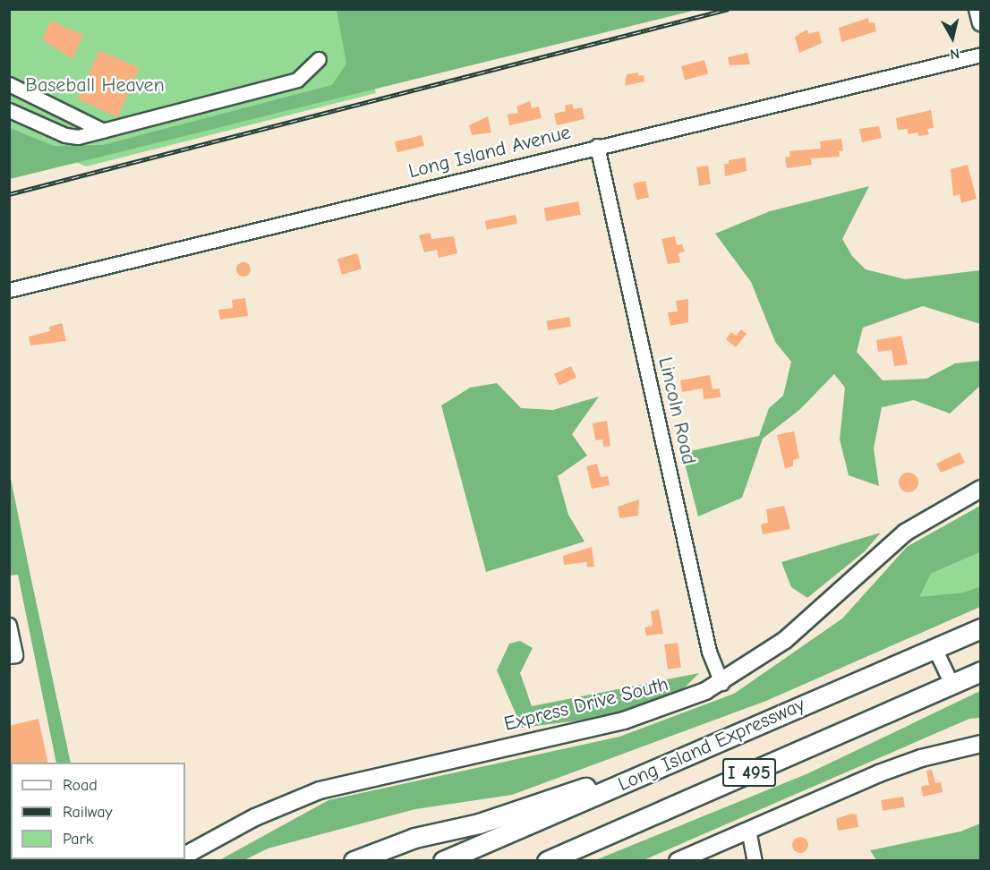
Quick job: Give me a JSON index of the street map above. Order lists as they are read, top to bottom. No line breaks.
{"streets":{"highway":["Long Island Expressway","I 495"],"main road":["Express Drive South"],"street":["Long Island Avenue","Lincoln Road"]},"crossings":[["Long Island Avenue","Lincoln Road"],["Lincoln Road","Express Drive South"]],"parks":["Baseball Heaven"],"legend":["Road","Railway","Park"],"north":"bottom"}
